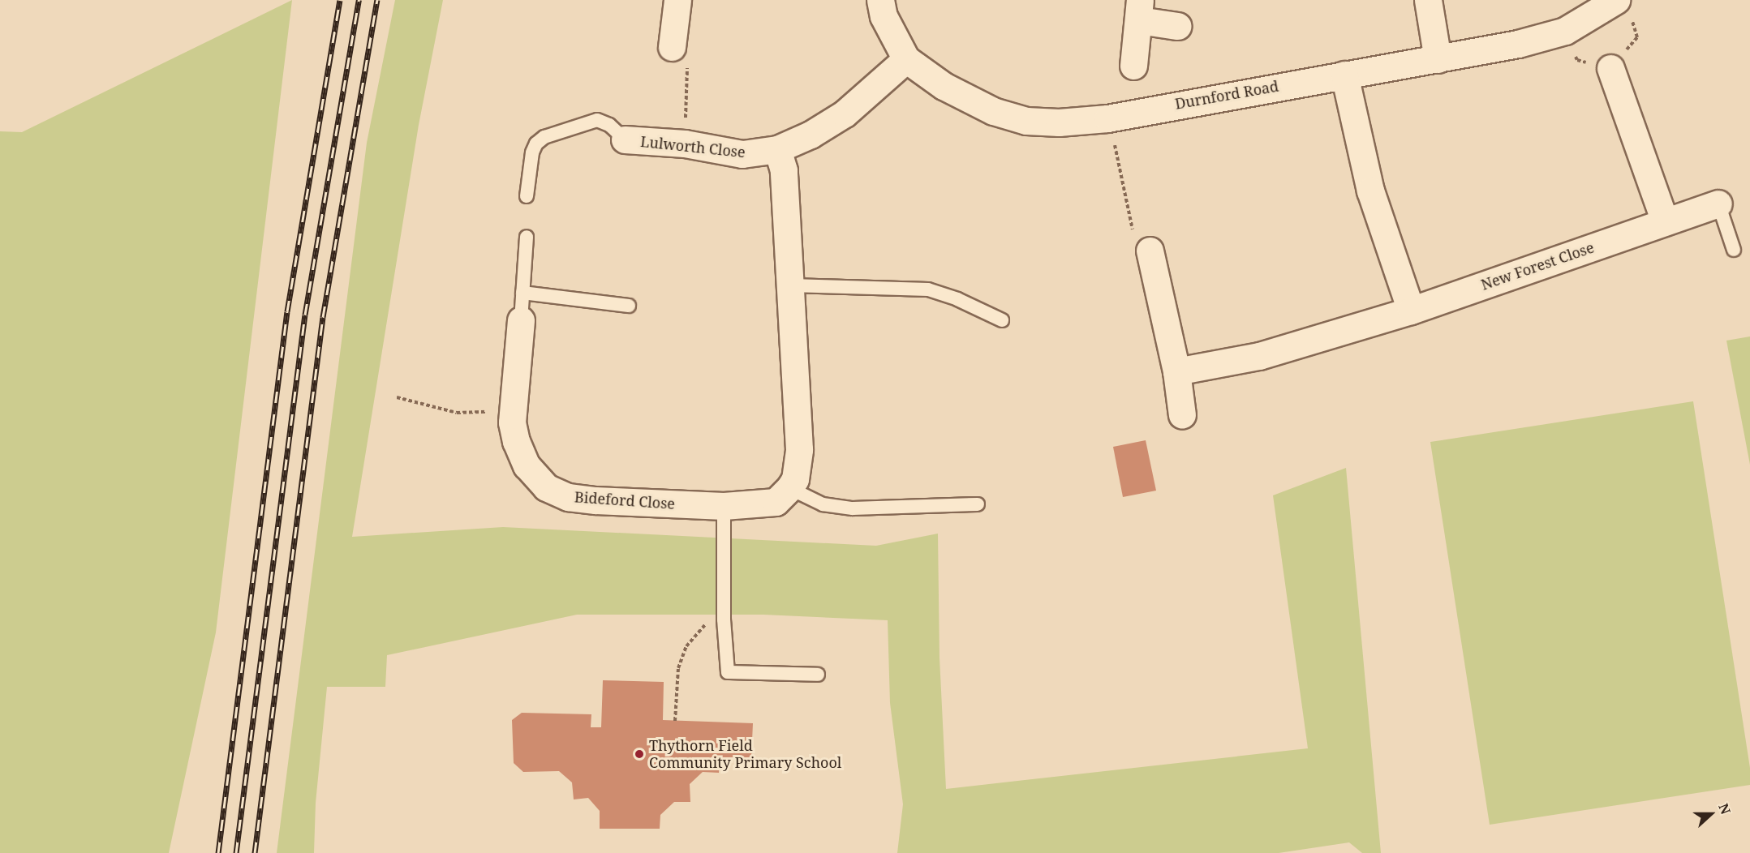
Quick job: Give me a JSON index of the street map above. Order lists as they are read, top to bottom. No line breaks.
{"streets":{"street":["Durnford Road","Lulworth Close","New Forest Close","Bideford Close"]},"crossings":[["Durnford Road","Lulworth Close"]],"places":["Thythorn Field Community Primary School"],"north":"right"}
